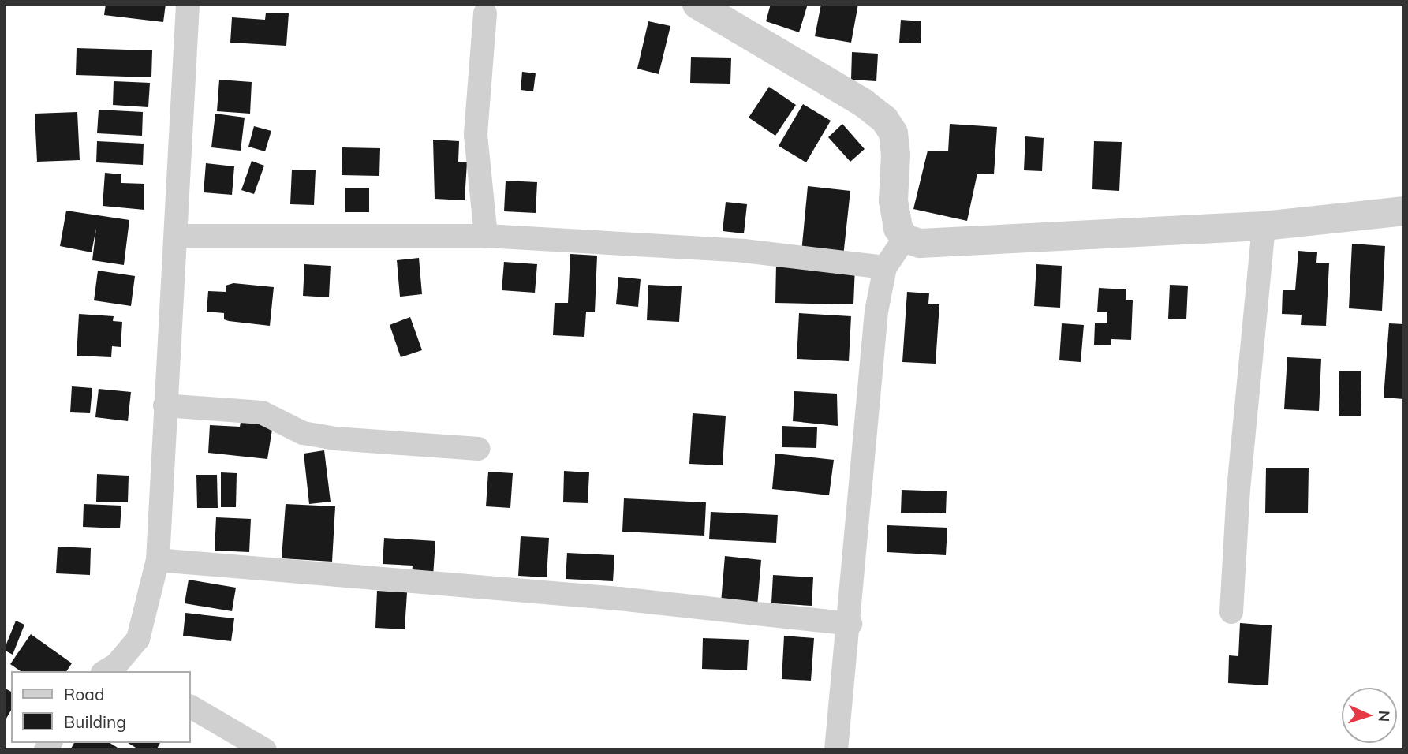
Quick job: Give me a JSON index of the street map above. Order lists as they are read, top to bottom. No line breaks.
{"legend":["Road","Building"],"north":"right"}
